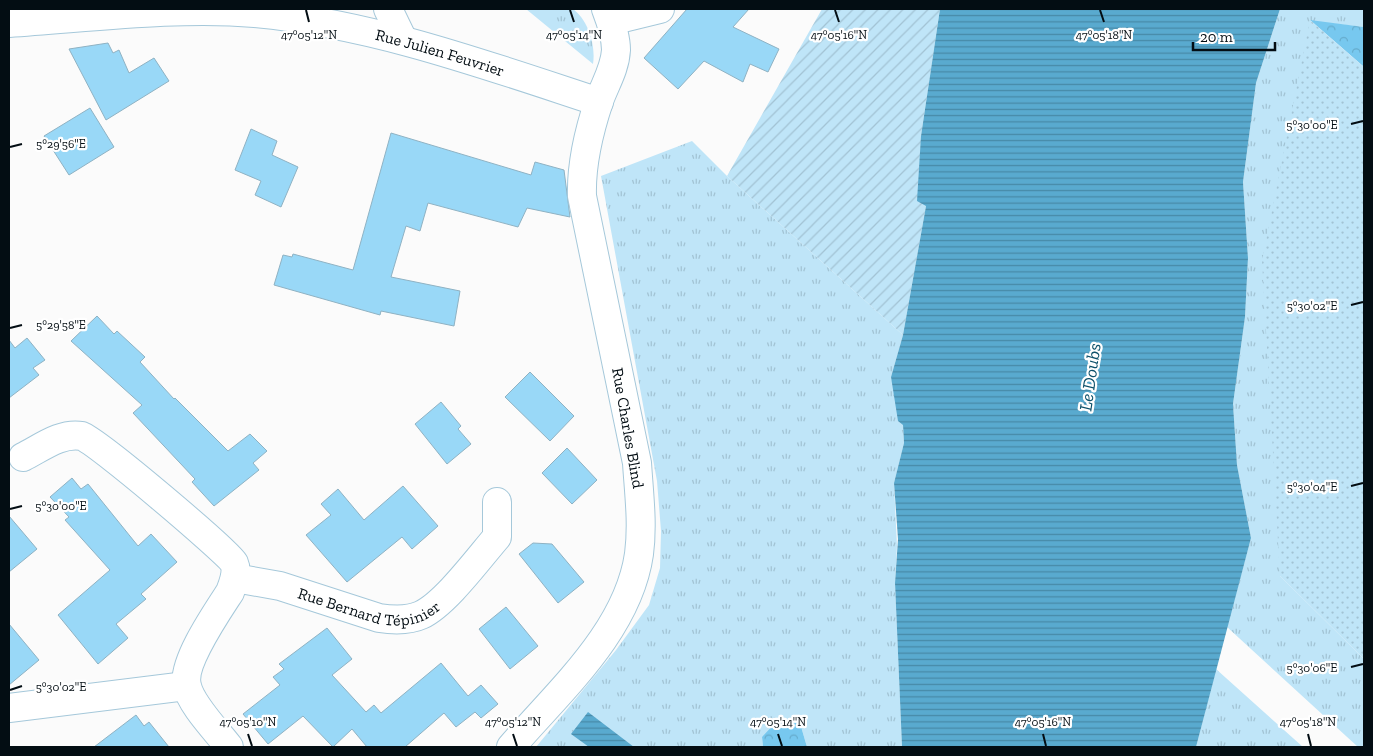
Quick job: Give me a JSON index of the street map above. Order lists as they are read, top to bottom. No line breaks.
{"streets":{"street":["Rue Julien Feuvrier","Rue Charles Blind","Rue Bernard Tépinier"]},"crossings":[["Rue Julien Feuvrier","Rue Charles Blind"]],"water":["Le Doubs"],"scale_bar":"20 m","coordinates":["47°05'12\"N","47°05'14\"N","47°05'16\"N","47°05'18\"N","5°30'00\"E","5°29'56\"E","5°30'02\"E","5°29'58\"E","5°30'04\"E","5°30'06\"E","47°05'10\"N"]}
